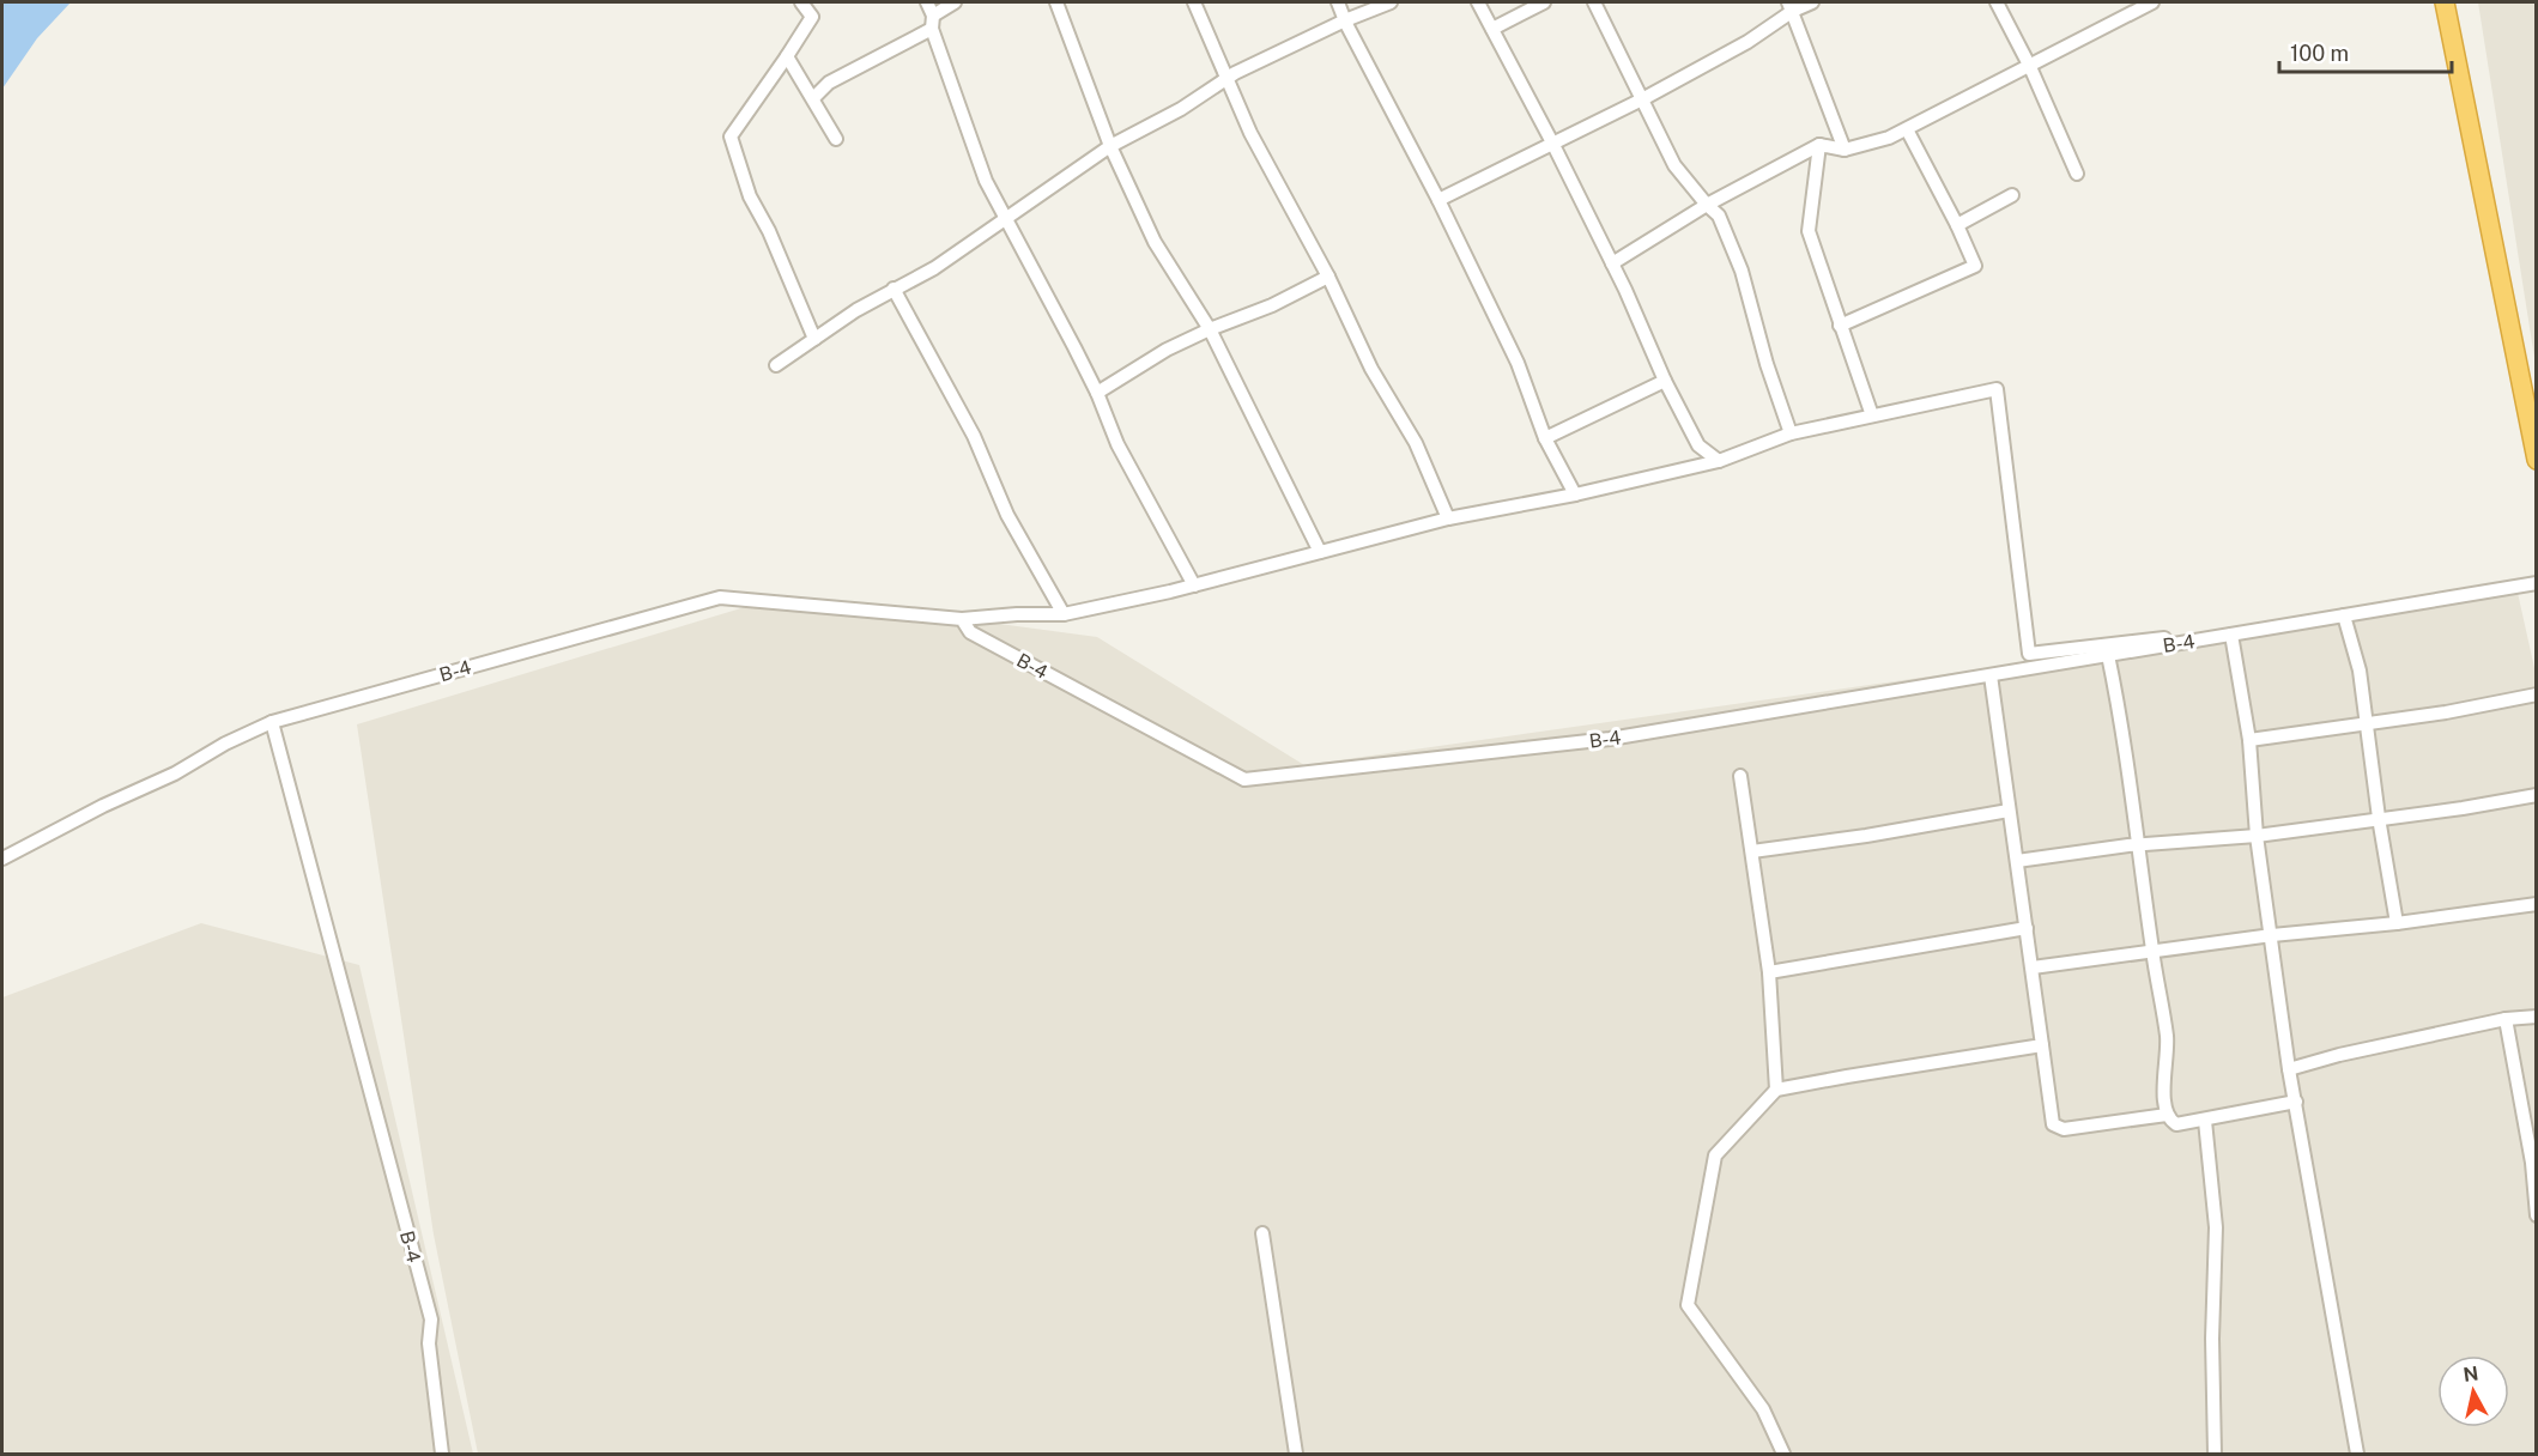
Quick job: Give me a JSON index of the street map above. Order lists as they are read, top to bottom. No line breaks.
{"streets":{"street":["B-4"]},"scale_bar":"100 m","north":"top"}
